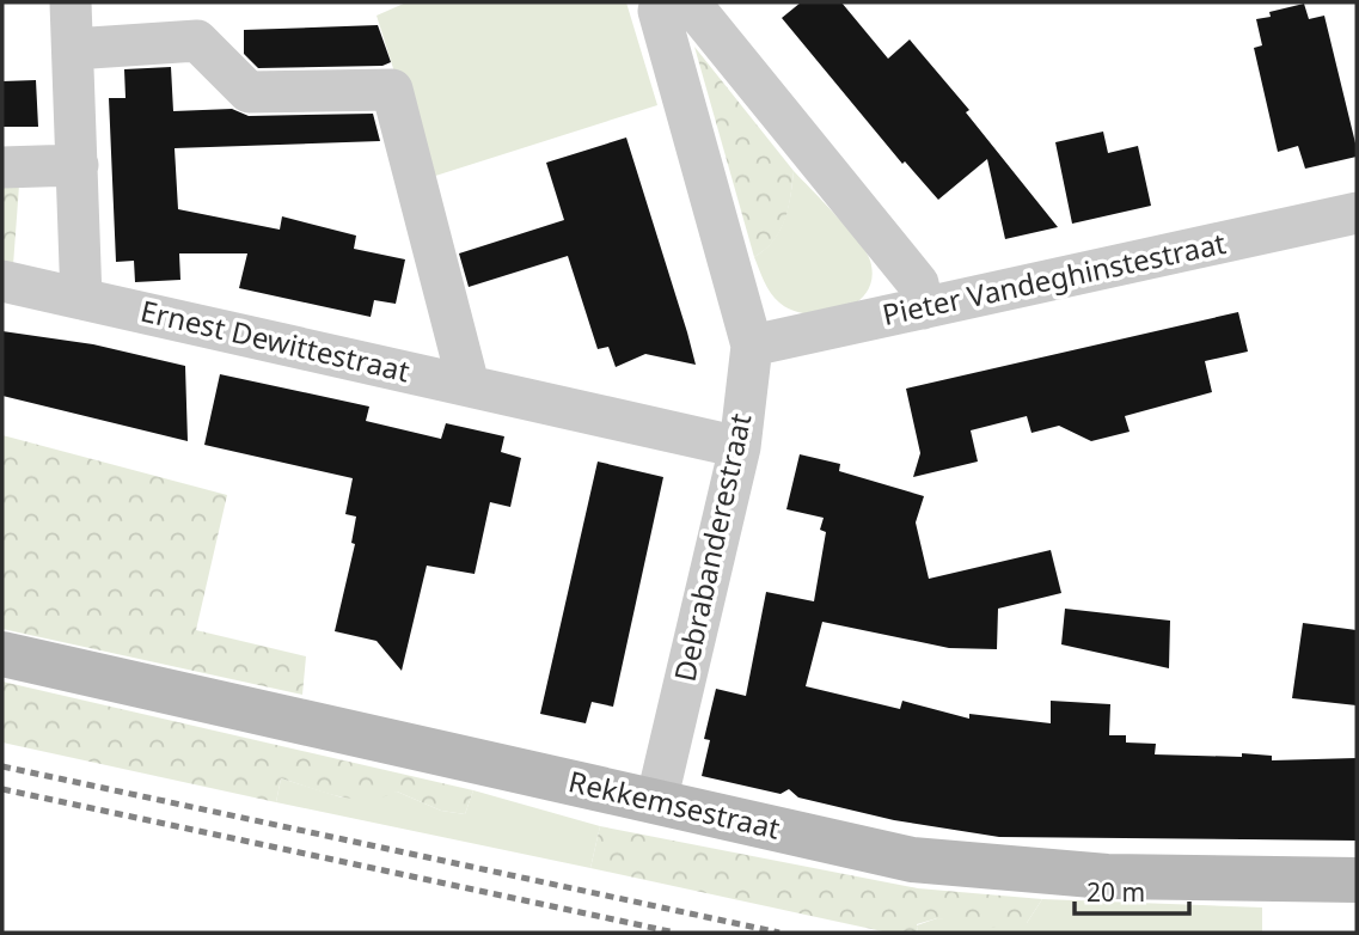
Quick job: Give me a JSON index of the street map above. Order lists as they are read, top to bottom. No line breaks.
{"streets":{"street":["Pieter Vandeghinstestraat","Ernest Dewittestraat","Debrabanderestraat","Rekkemsestraat"]},"crossings":[["Pieter Vandeghinstestraat","Debrabanderestraat"],["Ernest Dewittestraat","Debrabanderestraat"],["Debrabanderestraat","Rekkemsestraat"]],"scale_bar":"20 m"}
